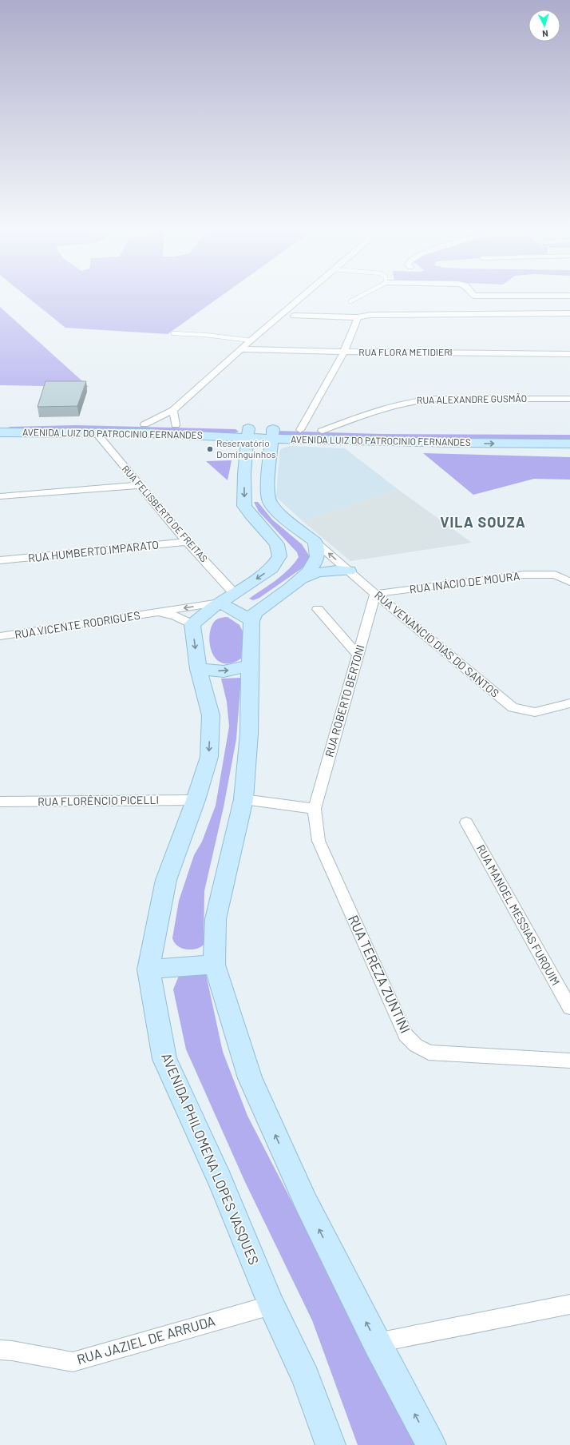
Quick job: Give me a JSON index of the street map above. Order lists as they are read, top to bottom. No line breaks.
{"streets":{"street":["RUA FLORA METIDIERI","RUA ALEXANDRE GUSMÃO","AVENIDA LUIZ DO PATROCINIO FERNANDES","RUA FELISBERTO DE FREITAS","RUA HUMBERTO IMPARATO","RUA INÁCIO DE MOURA","RUA VICENTE RODRIGUES","RUA VENANCIO DIAS DO SANTOS","RUA ROBERTO BERTONI","RUA FLORÊNCIO PICELLI","RUA MANOEL MESSIAS FURQUIM","RUA TEREZA ZUNTINI","AVENIDA PHILOMENA LOPES VASQUES","RUA JAZIEL DE ARRUDA"]},"crossings":[["RUA ALEXANDRE GUSMÃO","AVENIDA LUIZ DO PATROCINIO FERNANDES"],["AVENIDA LUIZ DO PATROCINIO FERNANDES","RUA FELISBERTO DE FREITAS"],["RUA FELISBERTO DE FREITAS","RUA HUMBERTO IMPARATO"],["RUA FELISBERTO DE FREITAS","RUA VICENTE RODRIGUES"],["RUA INÁCIO DE MOURA","RUA VENANCIO DIAS DO SANTOS"],["RUA INÁCIO DE MOURA","RUA ROBERTO BERTONI"],["RUA VICENTE RODRIGUES","AVENIDA PHILOMENA LOPES VASQUES"],["RUA VENANCIO DIAS DO SANTOS","RUA ROBERTO BERTONI"],["RUA ROBERTO BERTONI","RUA TEREZA ZUNTINI"],["RUA FLORÊNCIO PICELLI","AVENIDA PHILOMENA LOPES VASQUES"],["AVENIDA PHILOMENA LOPES VASQUES","RUA JAZIEL DE ARRUDA"]],"districts":["VILA SOUZA"],"places":["Reservatório Dominguinhos"],"north":"bottom"}
